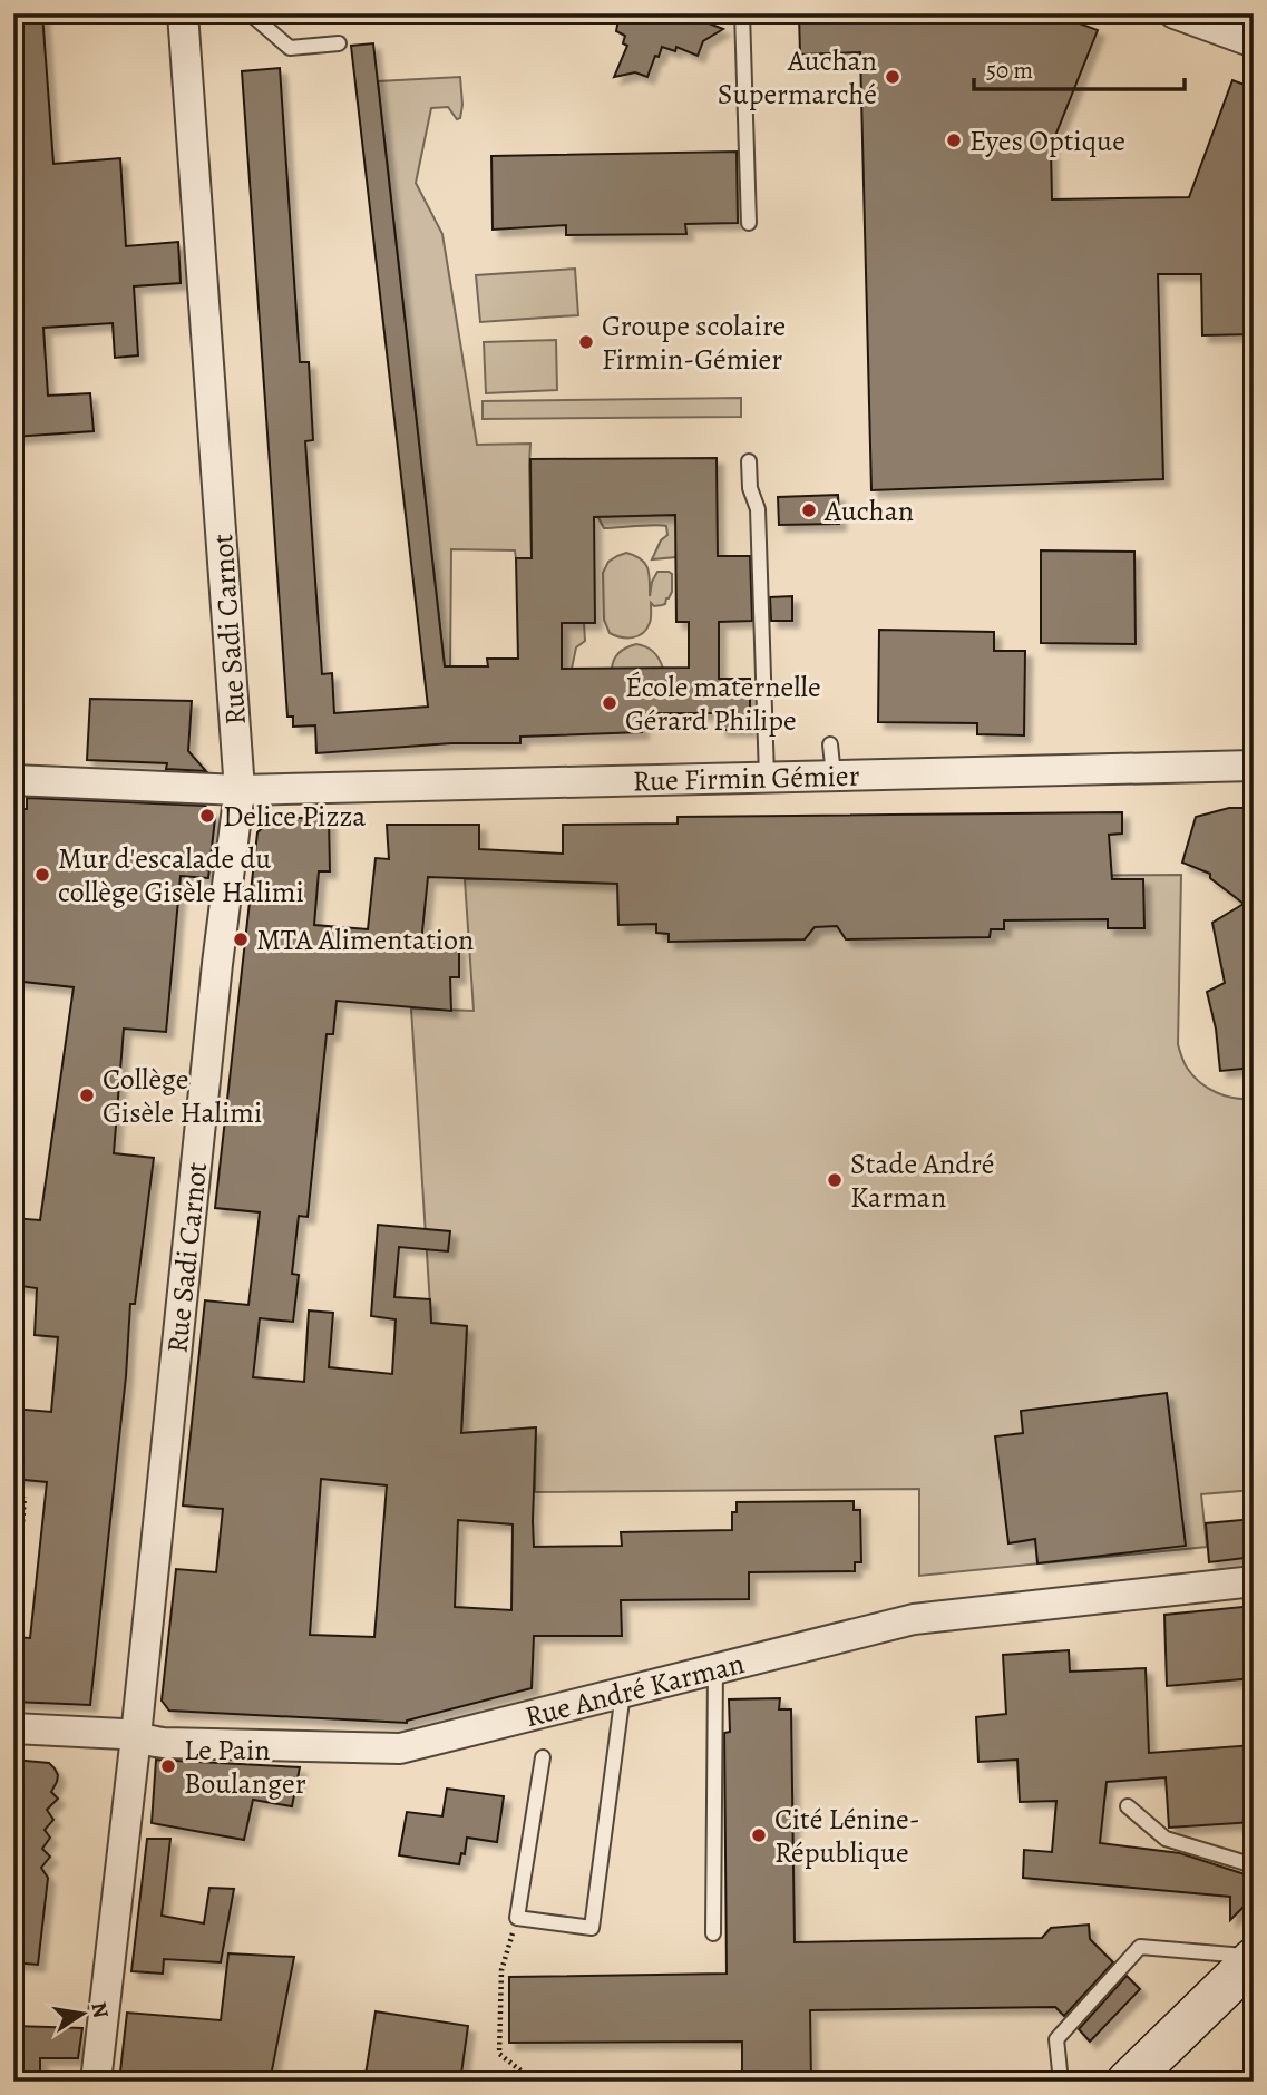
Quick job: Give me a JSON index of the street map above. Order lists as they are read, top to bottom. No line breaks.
{"streets":{"street":["Rue Sadi Carnot","Rue Firmin Gémier","Rue André Karman"]},"crossings":[["Rue Sadi Carnot","Rue Firmin Gémier"],["Rue Sadi Carnot","Rue André Karman"]],"places":["Auchan Supermarché","Eyes Optique","Groupe scolaire Firmin-Gémier","Auchan","École maternelle Gérard Philipe","Delice Pizza","Mur d'escalade du collège Gisèle Halimi","MTA Alimentation","Collège Gisèle Halimi","Stade André Karman","Le Pain Boulanger","Cité Lénine- République"],"scale_bar":"50 m","north":"right"}
